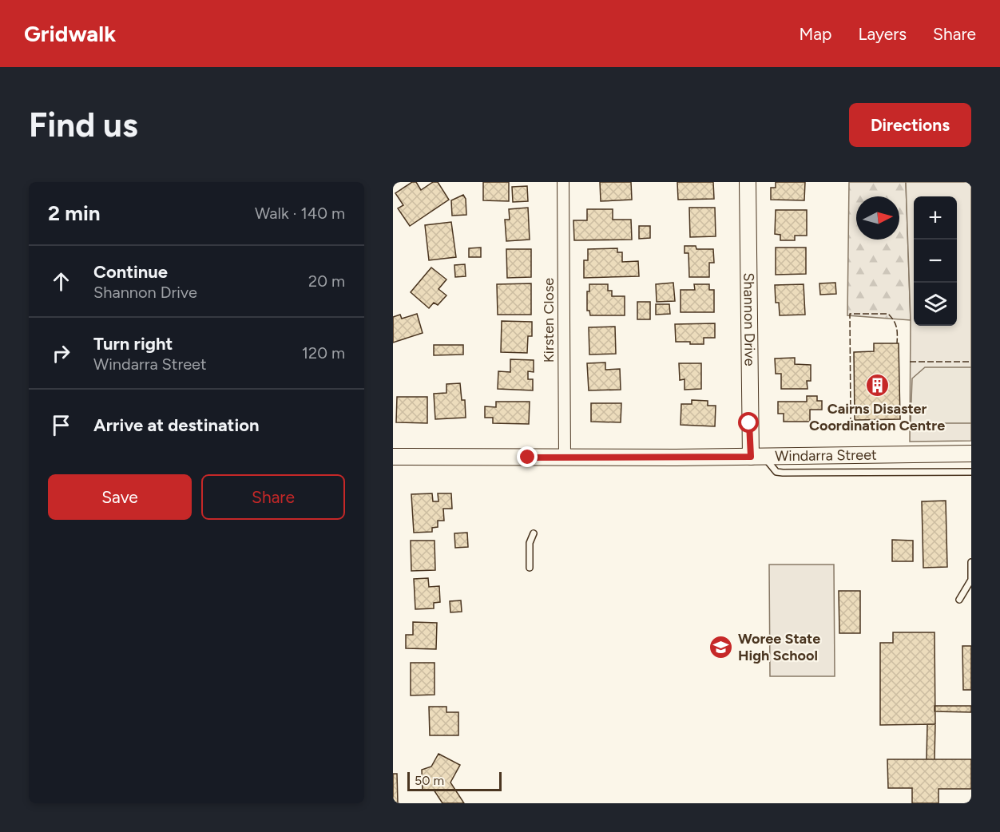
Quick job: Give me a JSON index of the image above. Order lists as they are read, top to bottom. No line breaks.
{"streets":{"street":["Shannon Drive","Kirsten Close","Windarra Street"]},"crossings":[["Shannon Drive","Windarra Street"],["Kirsten Close","Windarra Street"]],"places":{"building":["Cairns Disaster Coordination Centre"],"school or university":["Woree State High School"]},"scale_bar":"50 m","north":"right","page":{"header":"Gridwalk","nav":["Map","Layers","Share"],"buttons":["Directions",["Save","Share"]],"title":"Find us","heading":["2 min","Walk · 140 m"],"map_buttons":["+","−"],"list":[["Continue","Shannon Drive","20 m"],["Turn right","Windarra Street","120 m"],"Arrive at destination"],"scale":"50 m"}}
